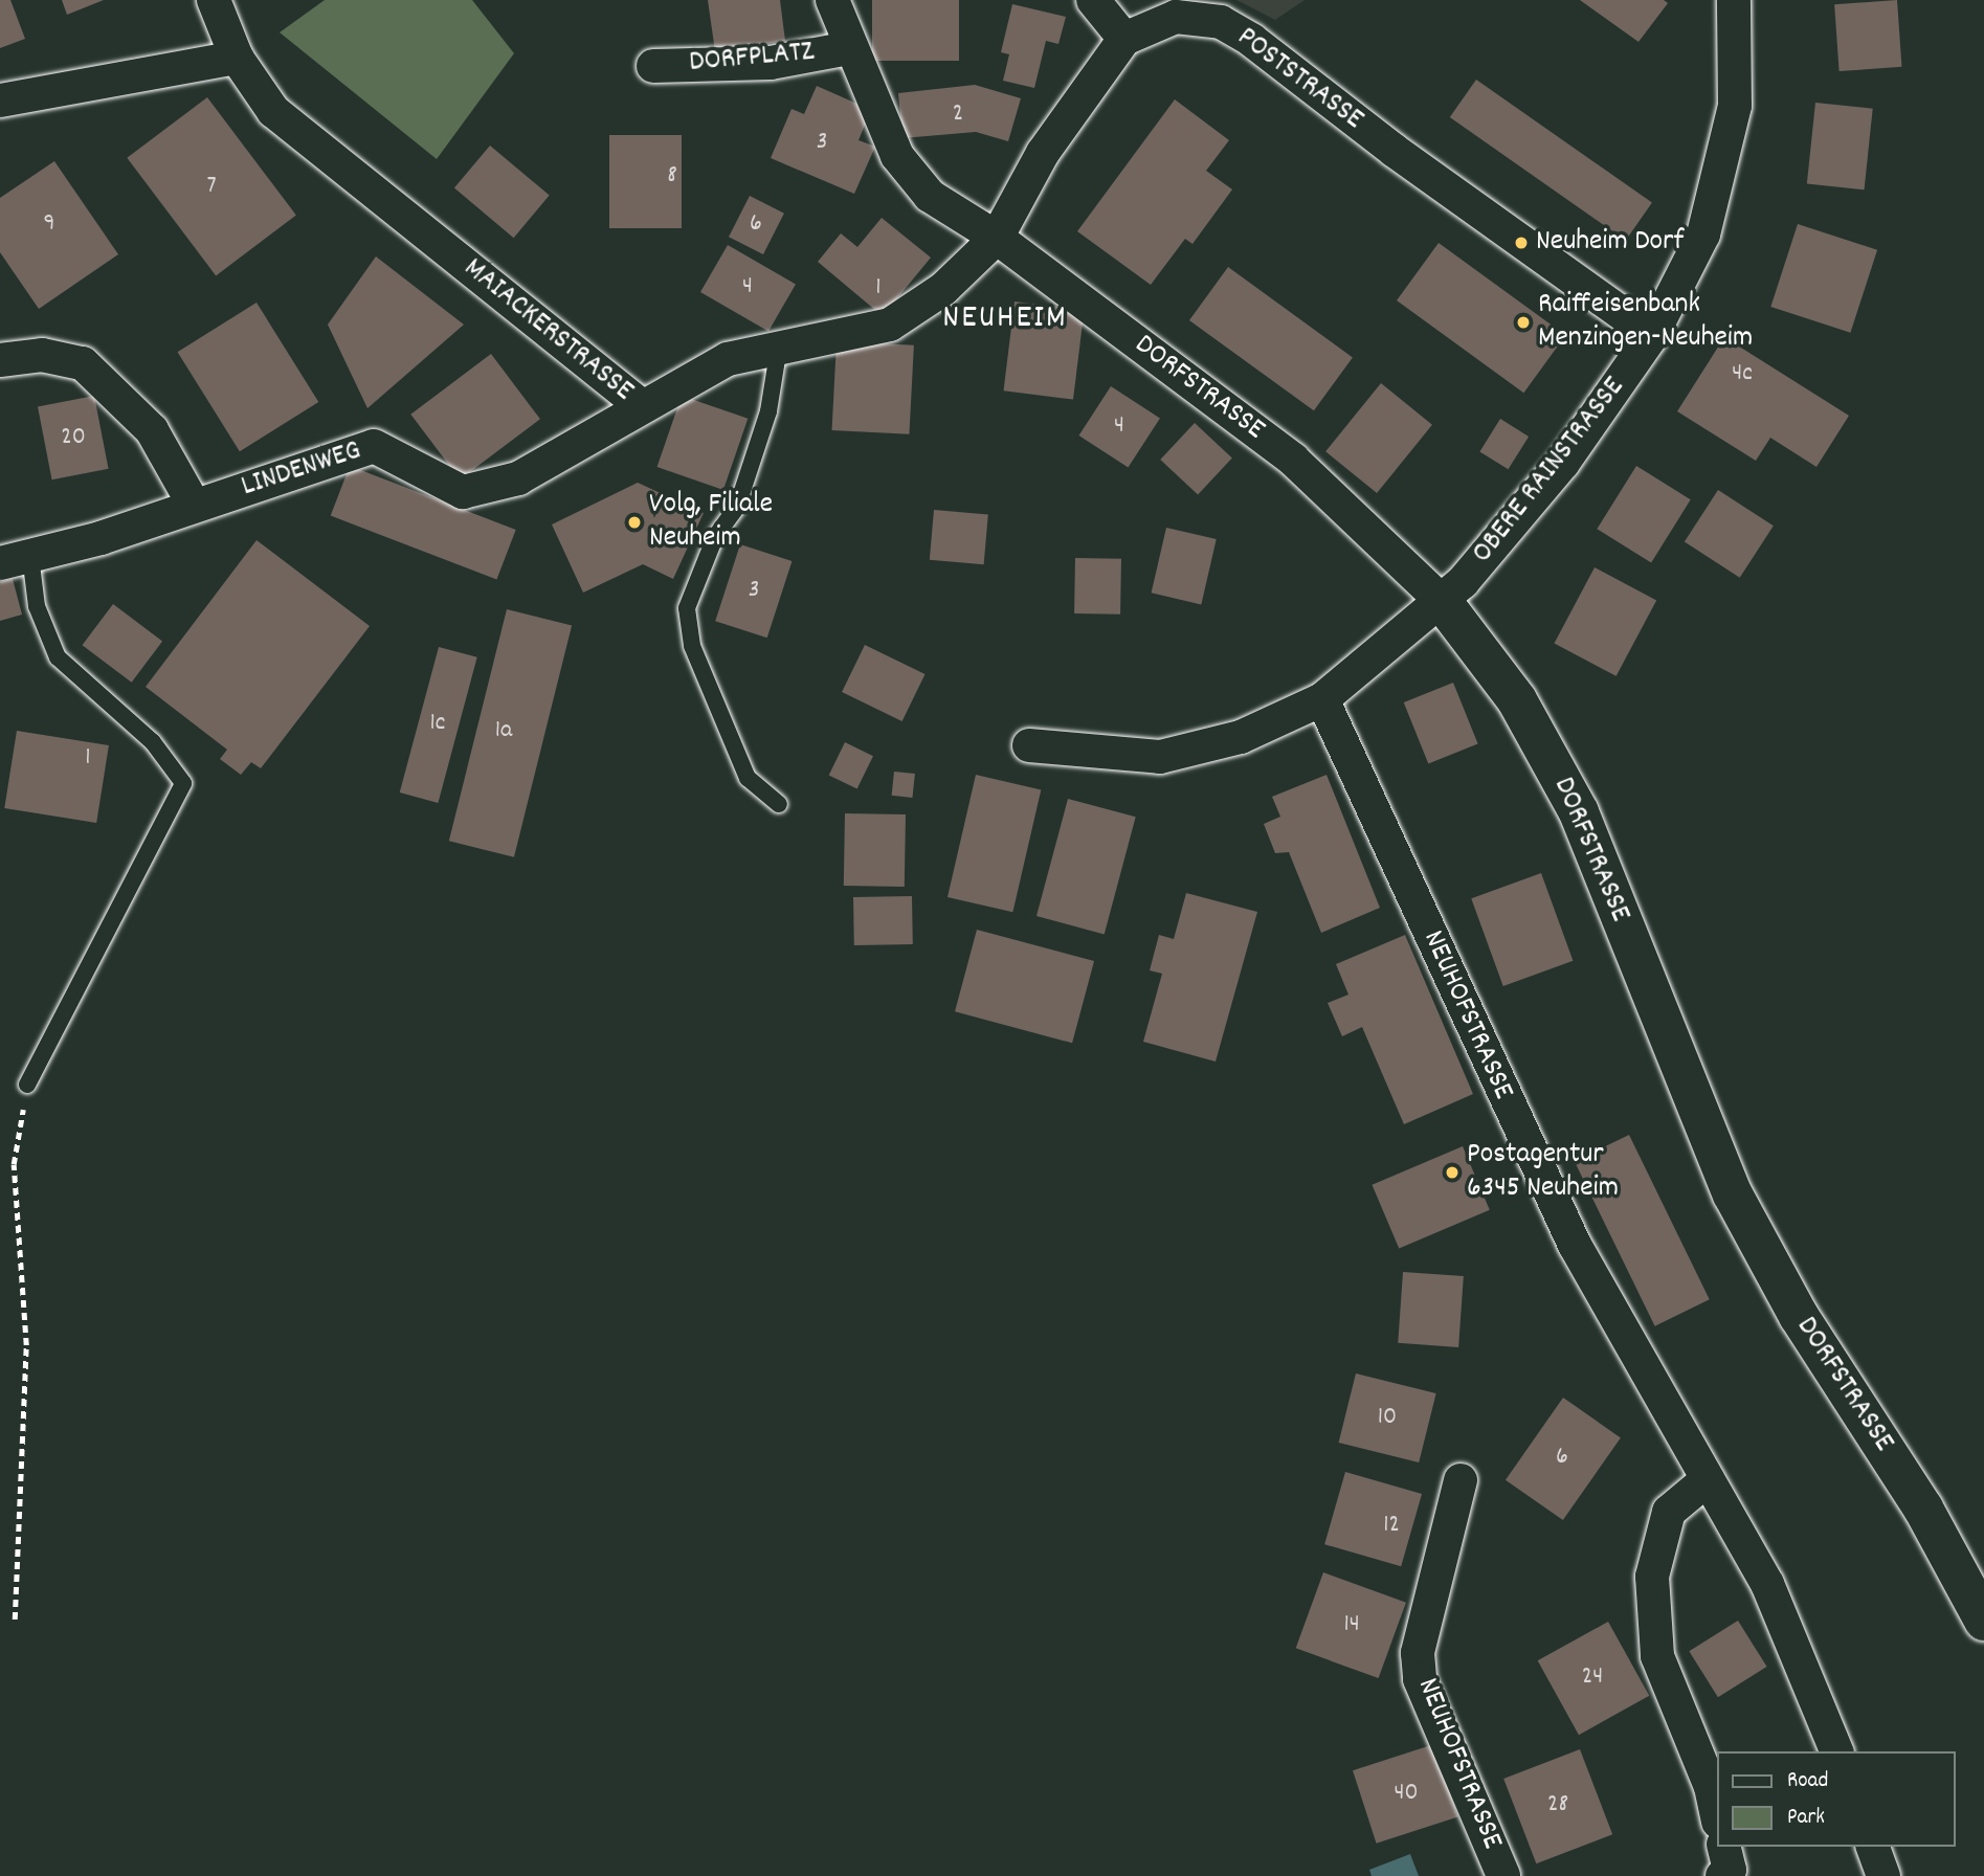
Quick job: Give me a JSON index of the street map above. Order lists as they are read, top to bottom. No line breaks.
{"streets":{"street":["DORFPLATZ","POSTSTRASSE","MAIACKERSTRASSE","DORFSTRASSE","LINDENWEG","OBERE RAINSTRASSE","NEUHOFSTRASSE"]},"crossings":[["DORFPLATZ","MAIACKERSTRASSE"],["DORFPLATZ","DORFSTRASSE"],["POSTSTRASSE","OBERE RAINSTRASSE"],["MAIACKERSTRASSE","DORFSTRASSE"],["MAIACKERSTRASSE","LINDENWEG"],["DORFSTRASSE","OBERE RAINSTRASSE"],["OBERE RAINSTRASSE","NEUHOFSTRASSE"]],"districts":["NEUHEIM"],"places":["Neuheim Dorf","Raiffeisenbank Menzingen-Neuheim","Volg, Filiale Neuheim","Postagentur 6345 Neuheim"],"house_numbers":["2","3","8","7","9","6","4","1","4c","4","20","3","1c","1a","1","10","6","12","14","24","40","28"],"legend":["Road","Park"]}
